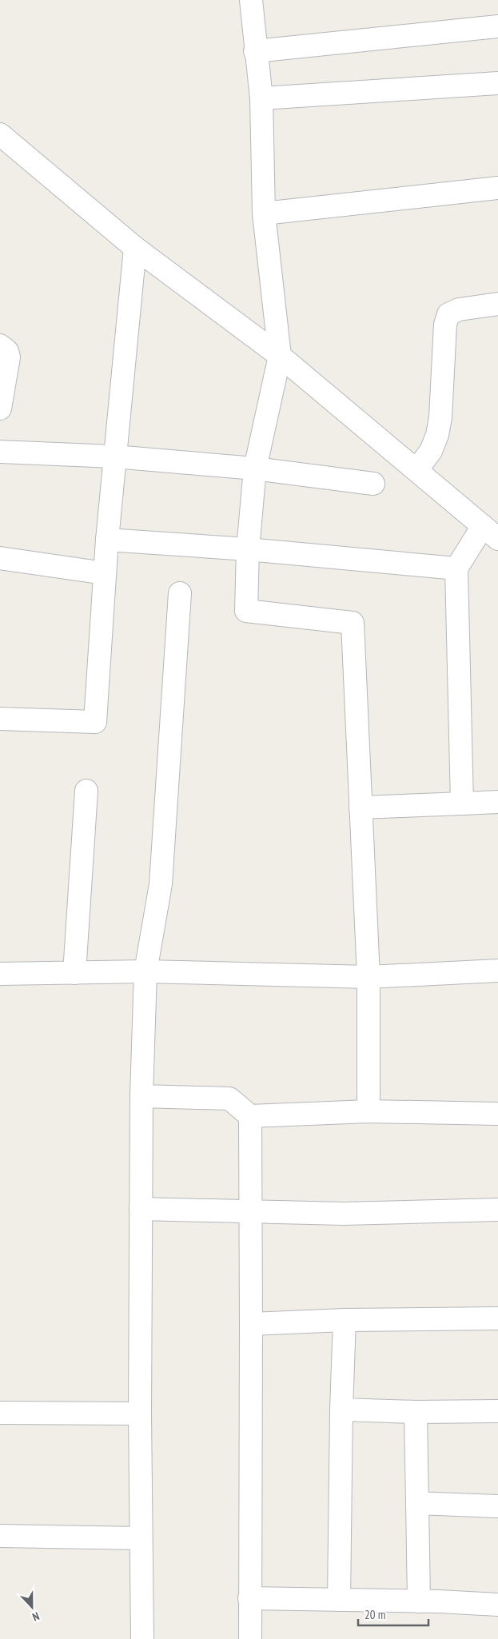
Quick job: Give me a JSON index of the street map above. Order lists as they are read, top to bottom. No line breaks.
{"scale_bar":"20 m","north":"bottom"}
